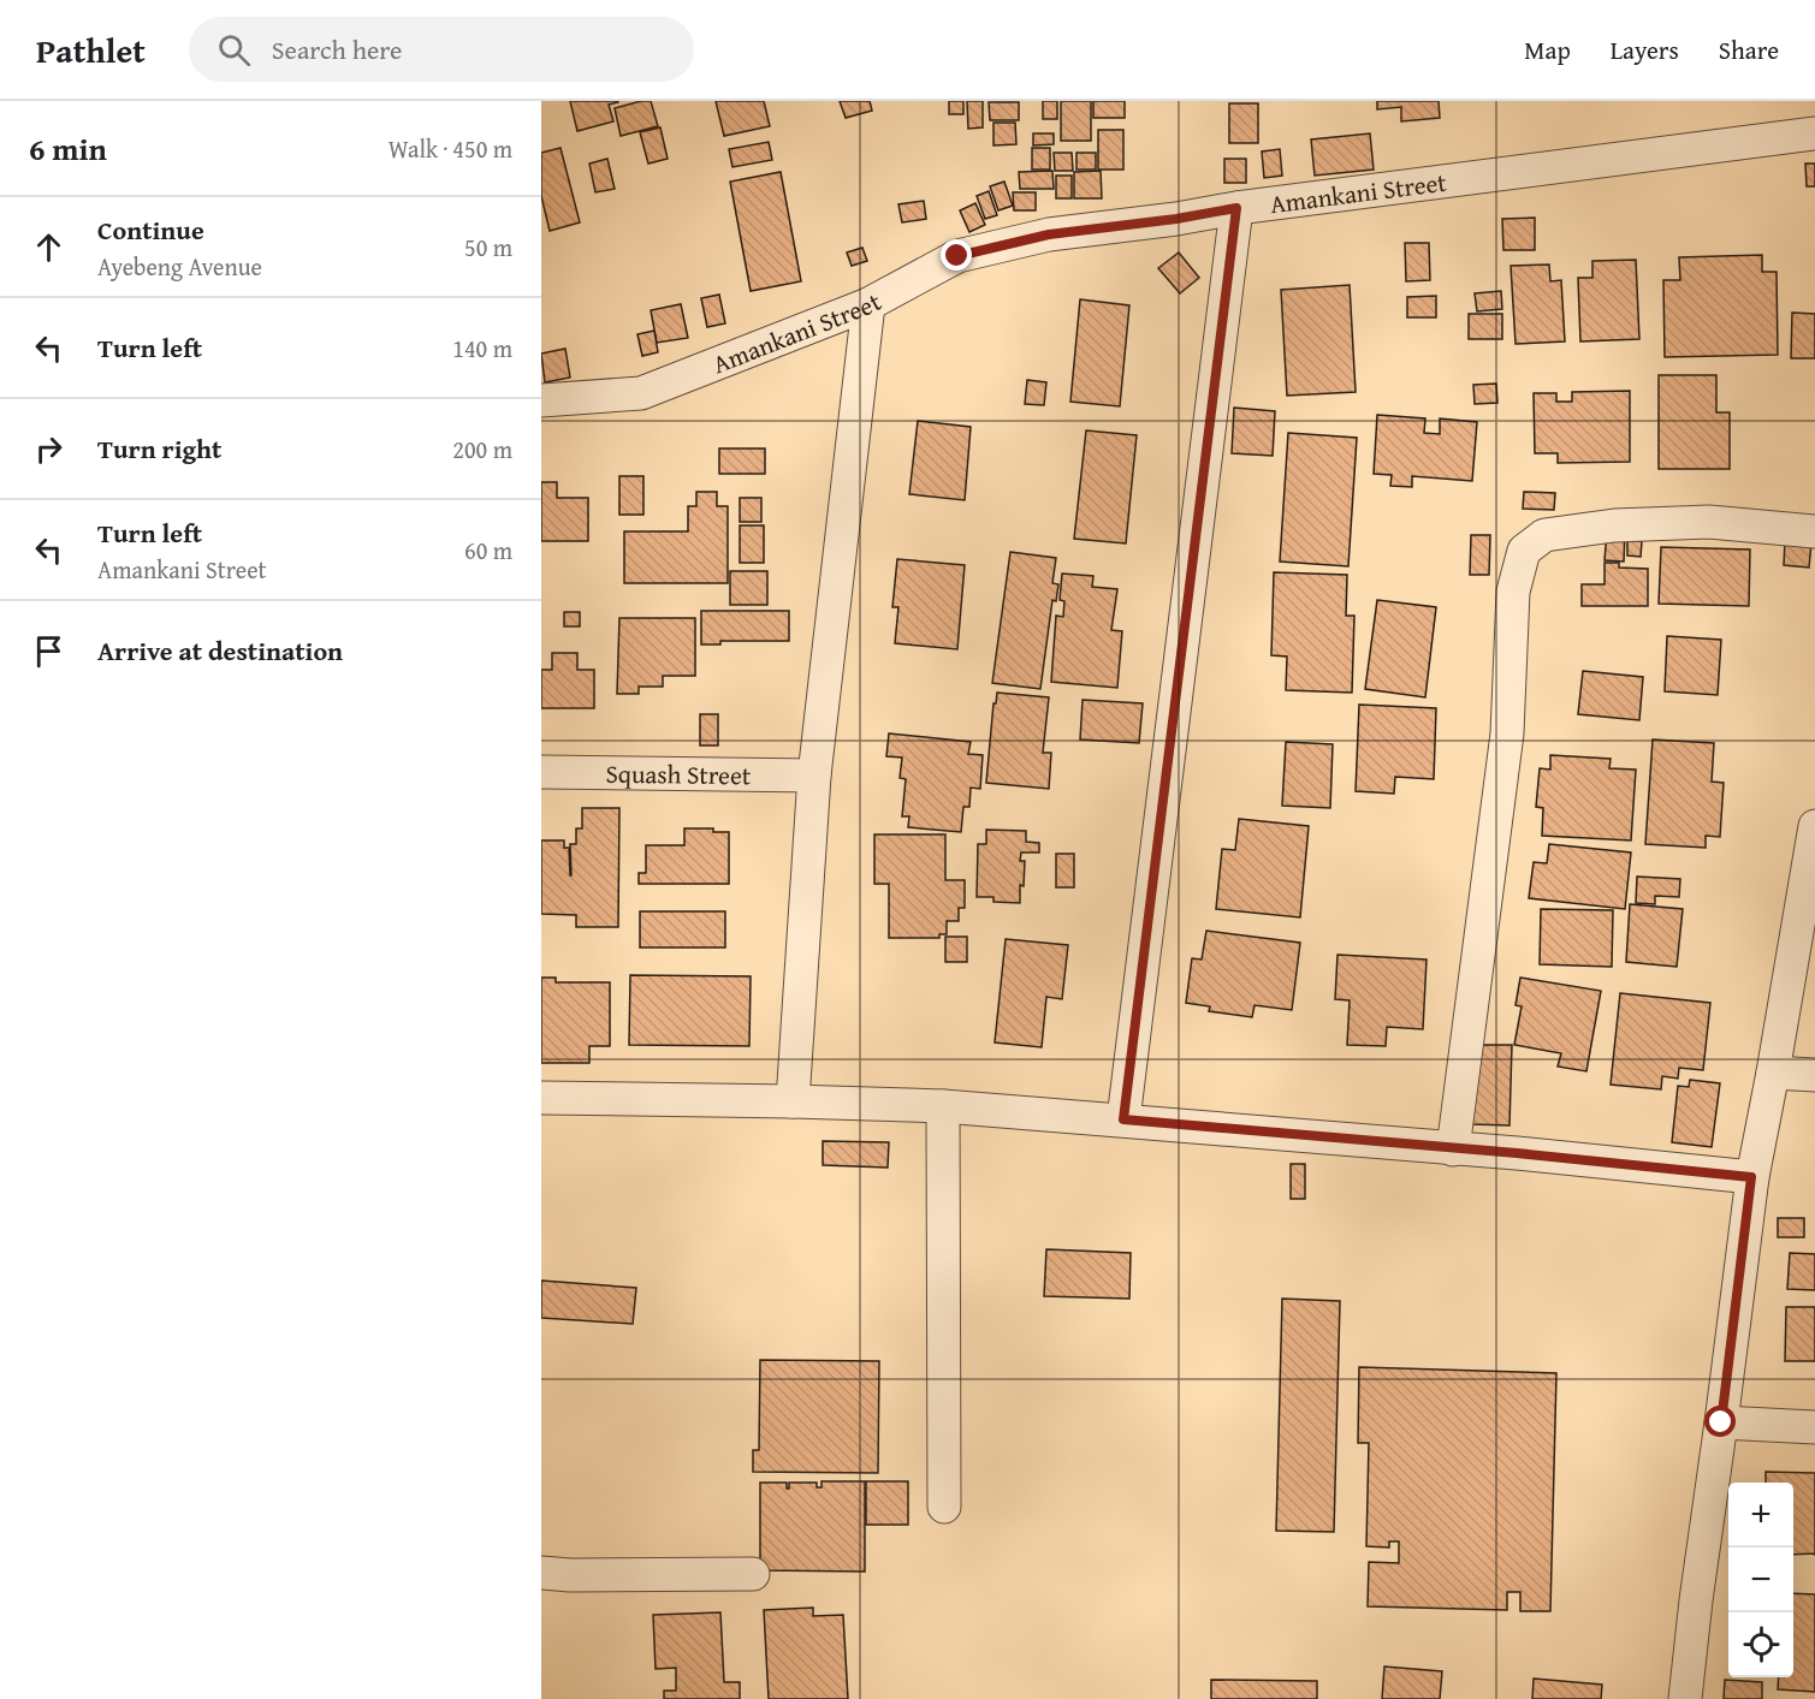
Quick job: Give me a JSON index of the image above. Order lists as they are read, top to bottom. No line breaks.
{"streets":{"street":["Amankani Street","Squash Street"]},"page":{"header":"Pathlet","search":"Search here","nav":["Map","Layers","Share"],"heading":["6 min","Walk · 450 m"],"list":[["Continue","Ayebeng Avenue","50 m"],["Turn left","140 m"],["Turn right","200 m"],["Turn left","Amankani Street","60 m"],"Arrive at destination"],"map_buttons":["+","−"]}}
